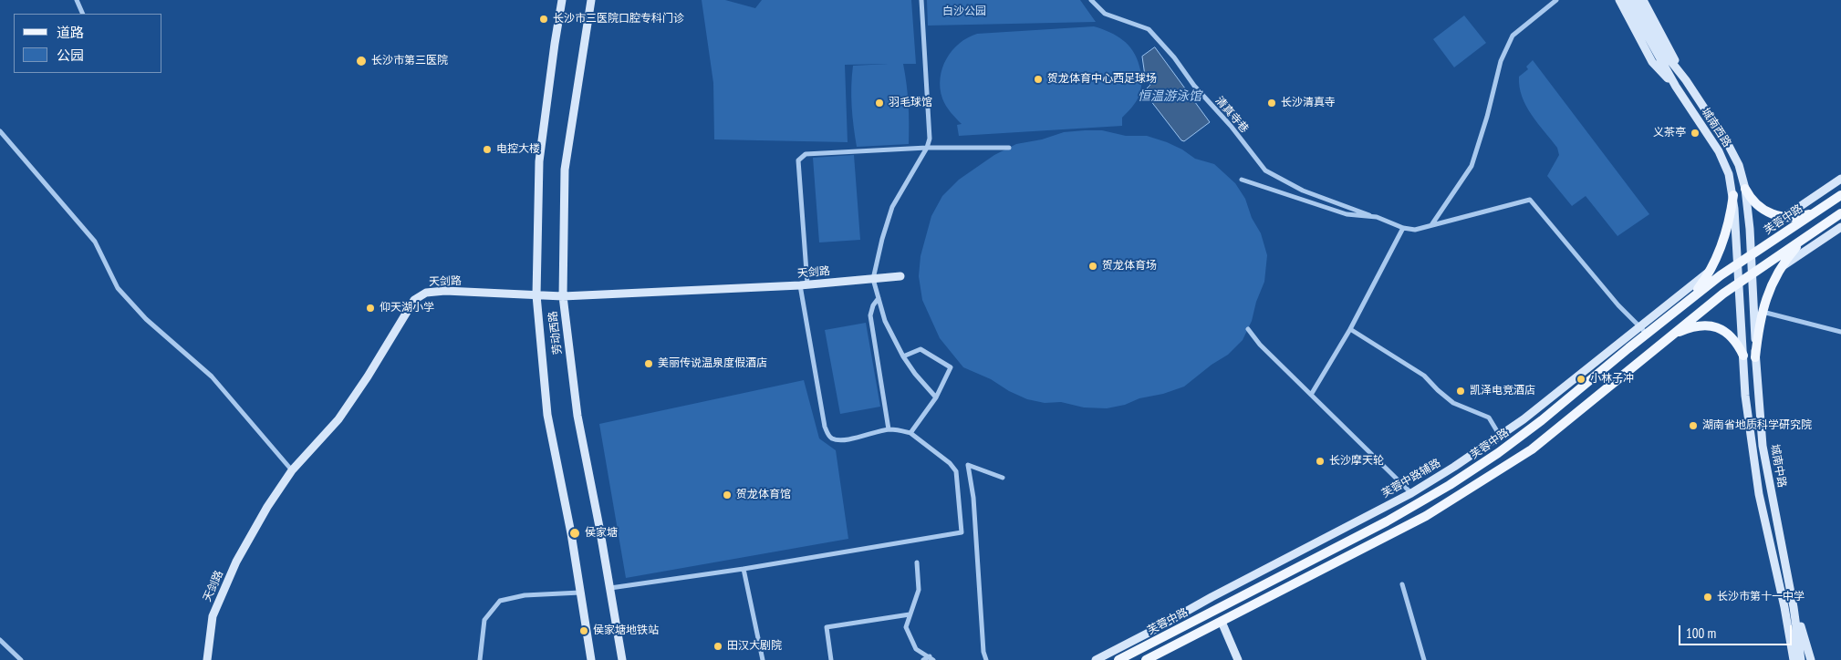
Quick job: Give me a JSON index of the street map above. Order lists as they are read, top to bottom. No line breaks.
{"streets":{"main road":["城南西路","芙蓉中路","天剑路","劳动西路","城南中路","芙蓉中路辅路"],"street":["清真寺巷"]},"crossings":[["城南西路","芙蓉中路"],["城南西路","城南中路"],["芙蓉中路","芙蓉中路辅路"],["天剑路","劳动西路"]],"water":["恒温游泳馆"],"parks":["白沙公园"],"places":["长沙市三医院口腔专科门诊","长沙市第三医院","贺龙体育中心西足球场","羽毛球馆","长沙清真寺","义茶亭","电控大楼","贺龙体育场","仰天湖小学","美丽传说温泉度假酒店","小林子冲","凯泽电竞酒店","湖南省地质科学研究院","长沙摩天轮","贺龙体育馆","侯家塘","长沙市第十一中学","侯家塘地铁站","田汉大剧院"],"legend":["道路","公园"],"scale_bar":"100 m"}
